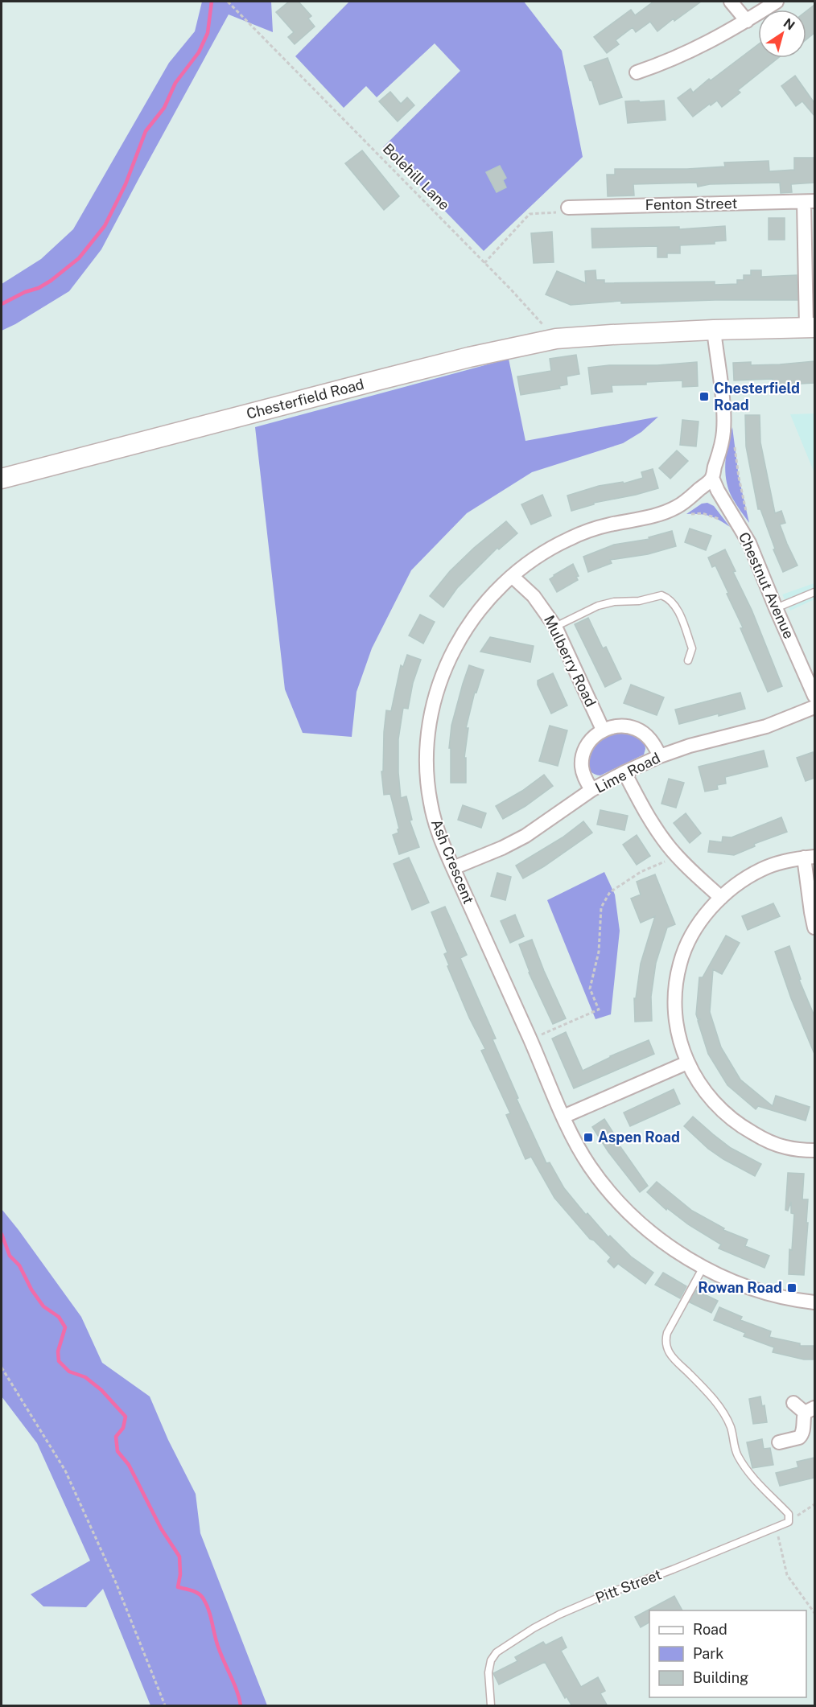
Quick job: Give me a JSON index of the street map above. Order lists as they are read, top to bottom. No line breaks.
{"streets":{"main road":["Chesterfield Road"],"street":["Fenton Street","Chestnut Avenue","Mulberry Road","Lime Road","Ash Crescent"],"lane":["Pitt Street"],"path":["Bolehill Lane"]},"crossings":[["Bolehill Lane","Chesterfield Road"],["Chestnut Avenue","Ash Crescent"],["Mulberry Road","Ash Crescent"],["Lime Road","Ash Crescent"]],"places":{"transit":["Chesterfield Road","Aspen Road","Rowan Road"]},"legend":["Road","Park","Building"],"north":"top right"}
